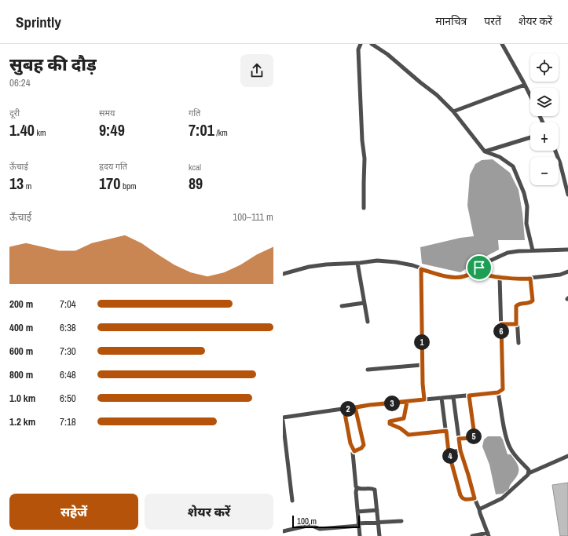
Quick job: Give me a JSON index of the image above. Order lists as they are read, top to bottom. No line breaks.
{"scale_bar":"100 m","page":{"header":"Sprintly","nav":["मानचित्र","परतें","शेयर करें"],"heading":["सुबह की दौड़","06:24"],"map_buttons":["+","−"],"stats":[["दूरी","1.40 km"],["समय","9:49"],["गति","7:01 /km"],["ऊँचाई","13 m"],["हृदय गति","170 bpm"],["kcal","89"]],"chart":["ऊँचाई","100–111 m"],"list":[{"name":"200 m","note":"7:04"},{"name":"400 m","note":"6:38"},{"name":"600 m","note":"7:30"},{"name":"800 m","note":"6:48"},{"name":"1.0 km","note":"6:50"},{"name":"1.2 km","note":"7:18"}],"pins":["6","1","3","2","5","4"],"buttons":["सहेजें","शेयर करें"],"scale":"100 m"}}
